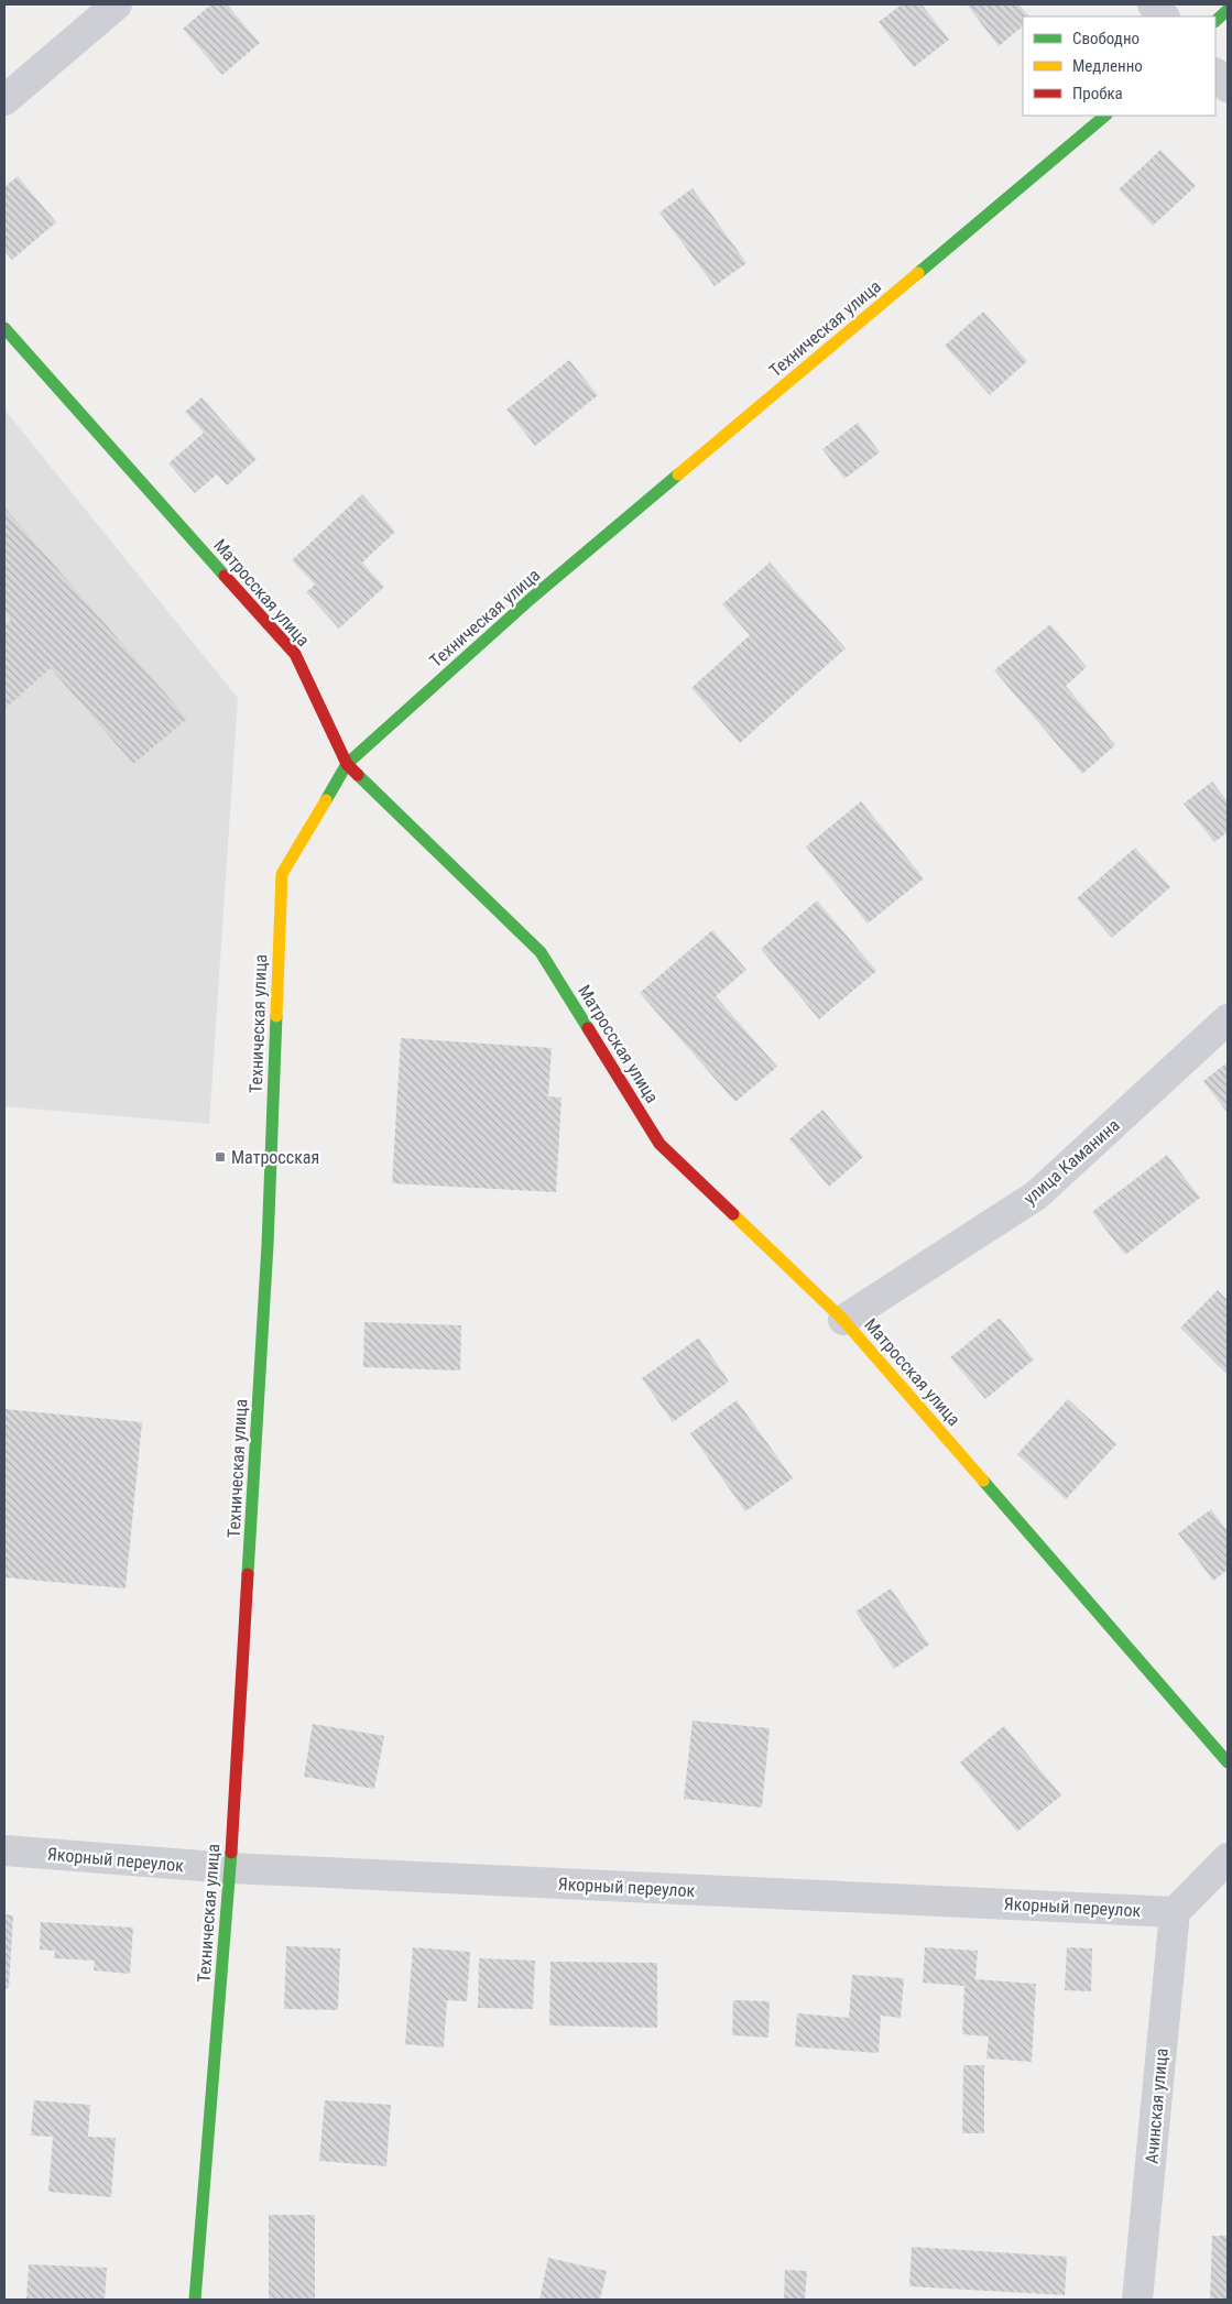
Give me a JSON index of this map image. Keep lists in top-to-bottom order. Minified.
{"streets":{"street":["Техническая улица","Матросская улица","улица Каманина","Якорный переулок","Ачинская улица"]},"crossings":[["Техническая улица","Матросская улица"],["Техническая улица","Якорный переулок"],["Матросская улица","улица Каманина"],["Якорный переулок","Ачинская улица"]],"places":{"transit":["Матросская"]},"legend":["Свободно","Медленно","Пробка"]}
